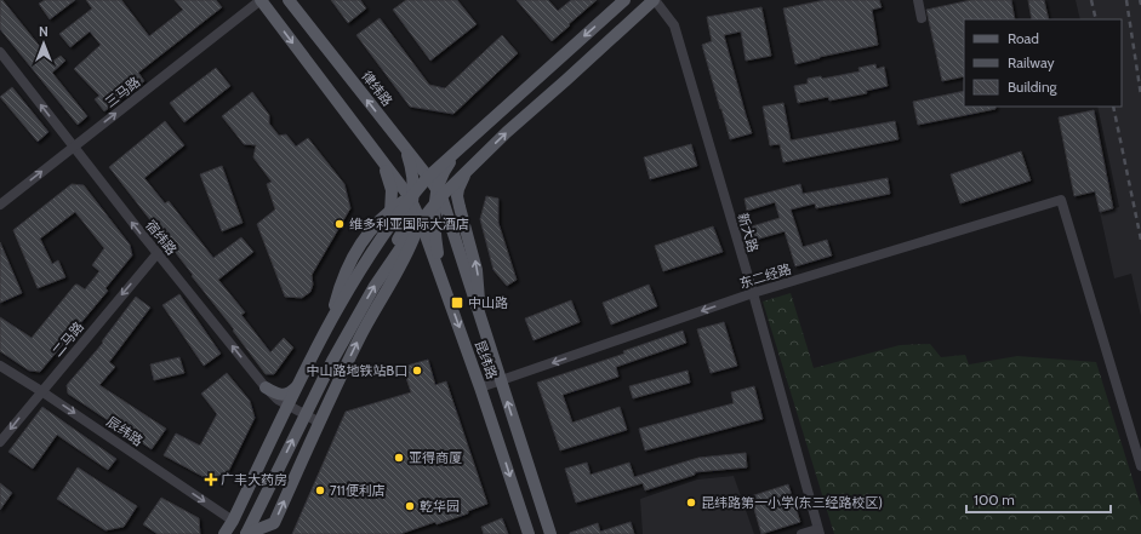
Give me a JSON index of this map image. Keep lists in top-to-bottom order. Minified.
{"streets":{"main road":["律纬路","昆纬路"],"street":["三马路","新大路","宿纬路","东二经路","二马路","辰纬路"]},"crossings":[["律纬路","昆纬路"],["三马路","宿纬路"],["新大路","东二经路"],["宿纬路","二马路"],["东二经路","昆纬路"],["二马路","辰纬路"]],"one_way":["三马路","宿纬路","二马路","辰纬路"],"places":{"other":["维多利亚国际大酒店","中山路地铁站B口","亚得商厦","711便利店","昆纬路第一小学(东三经路校区)","乾华园"],"transit":["中山路"],"health":["广丰大药房"]},"legend":["Road","Railway","Building"],"scale_bar":"100 m","north":"top"}
